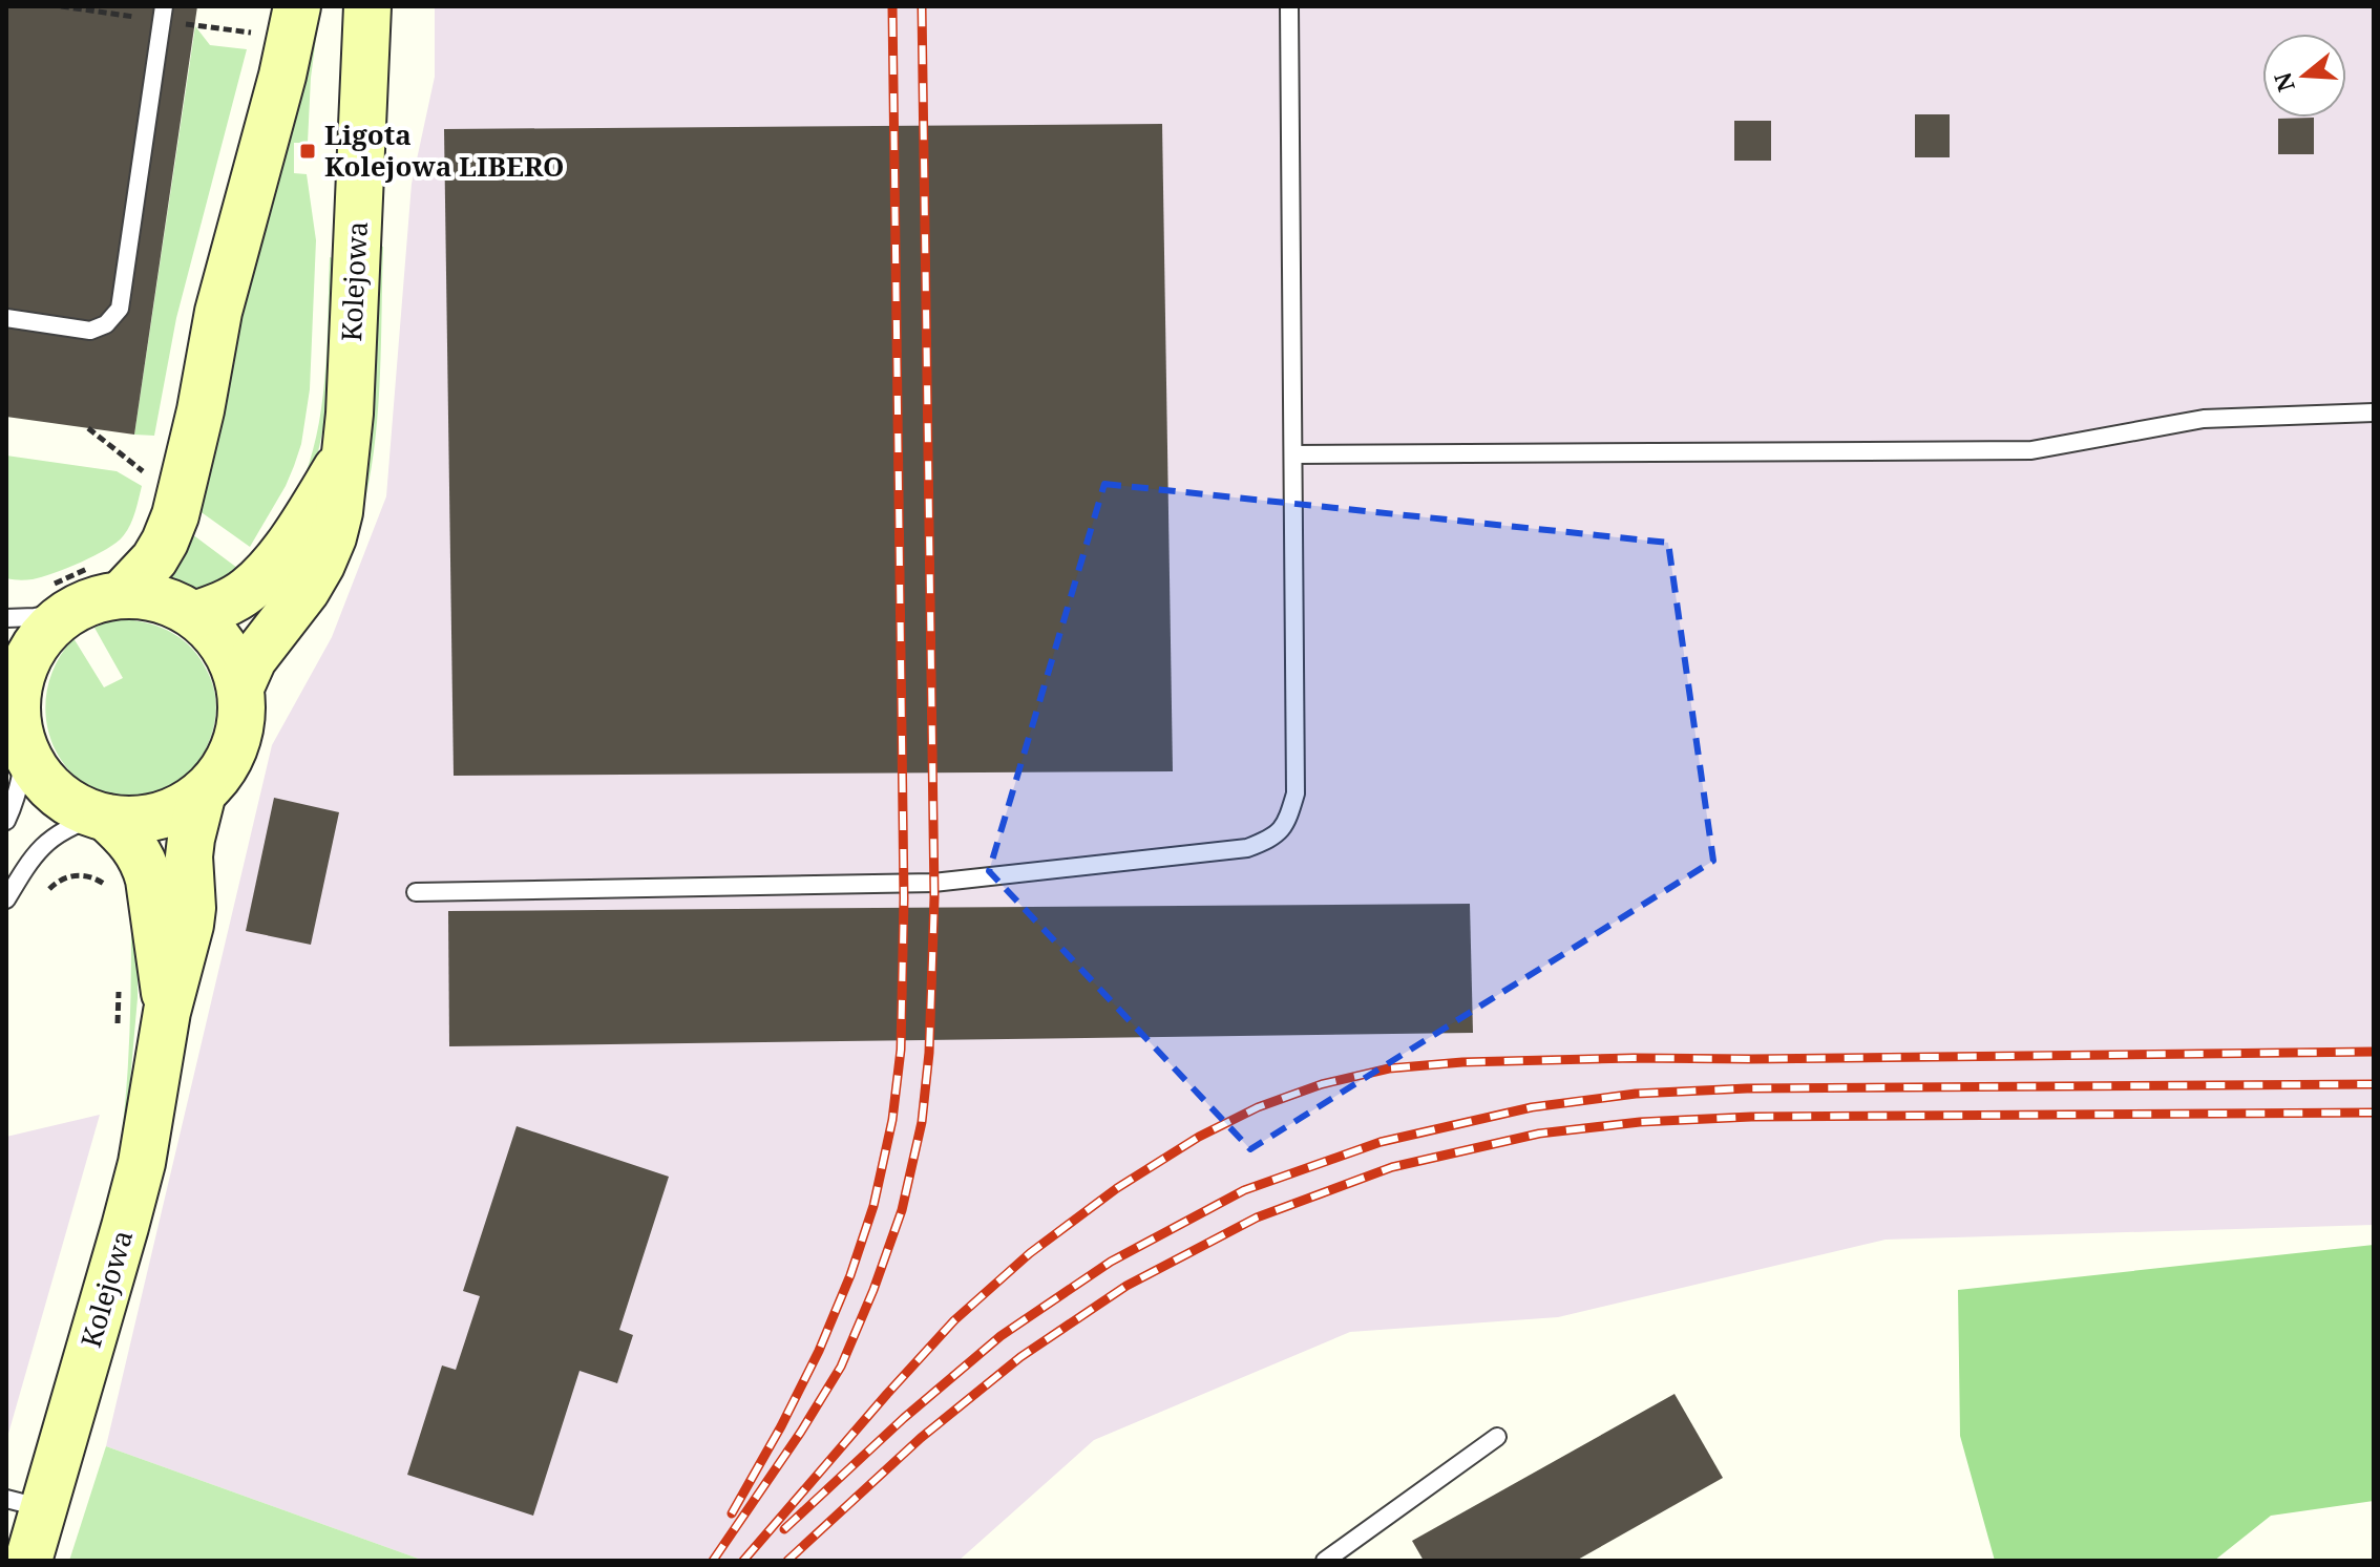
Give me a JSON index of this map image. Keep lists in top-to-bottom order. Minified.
{"streets":{"street":["Kolejowa"]},"places":{"transit":["Ligota Kolejowa LIBERO"]},"north":"left"}
